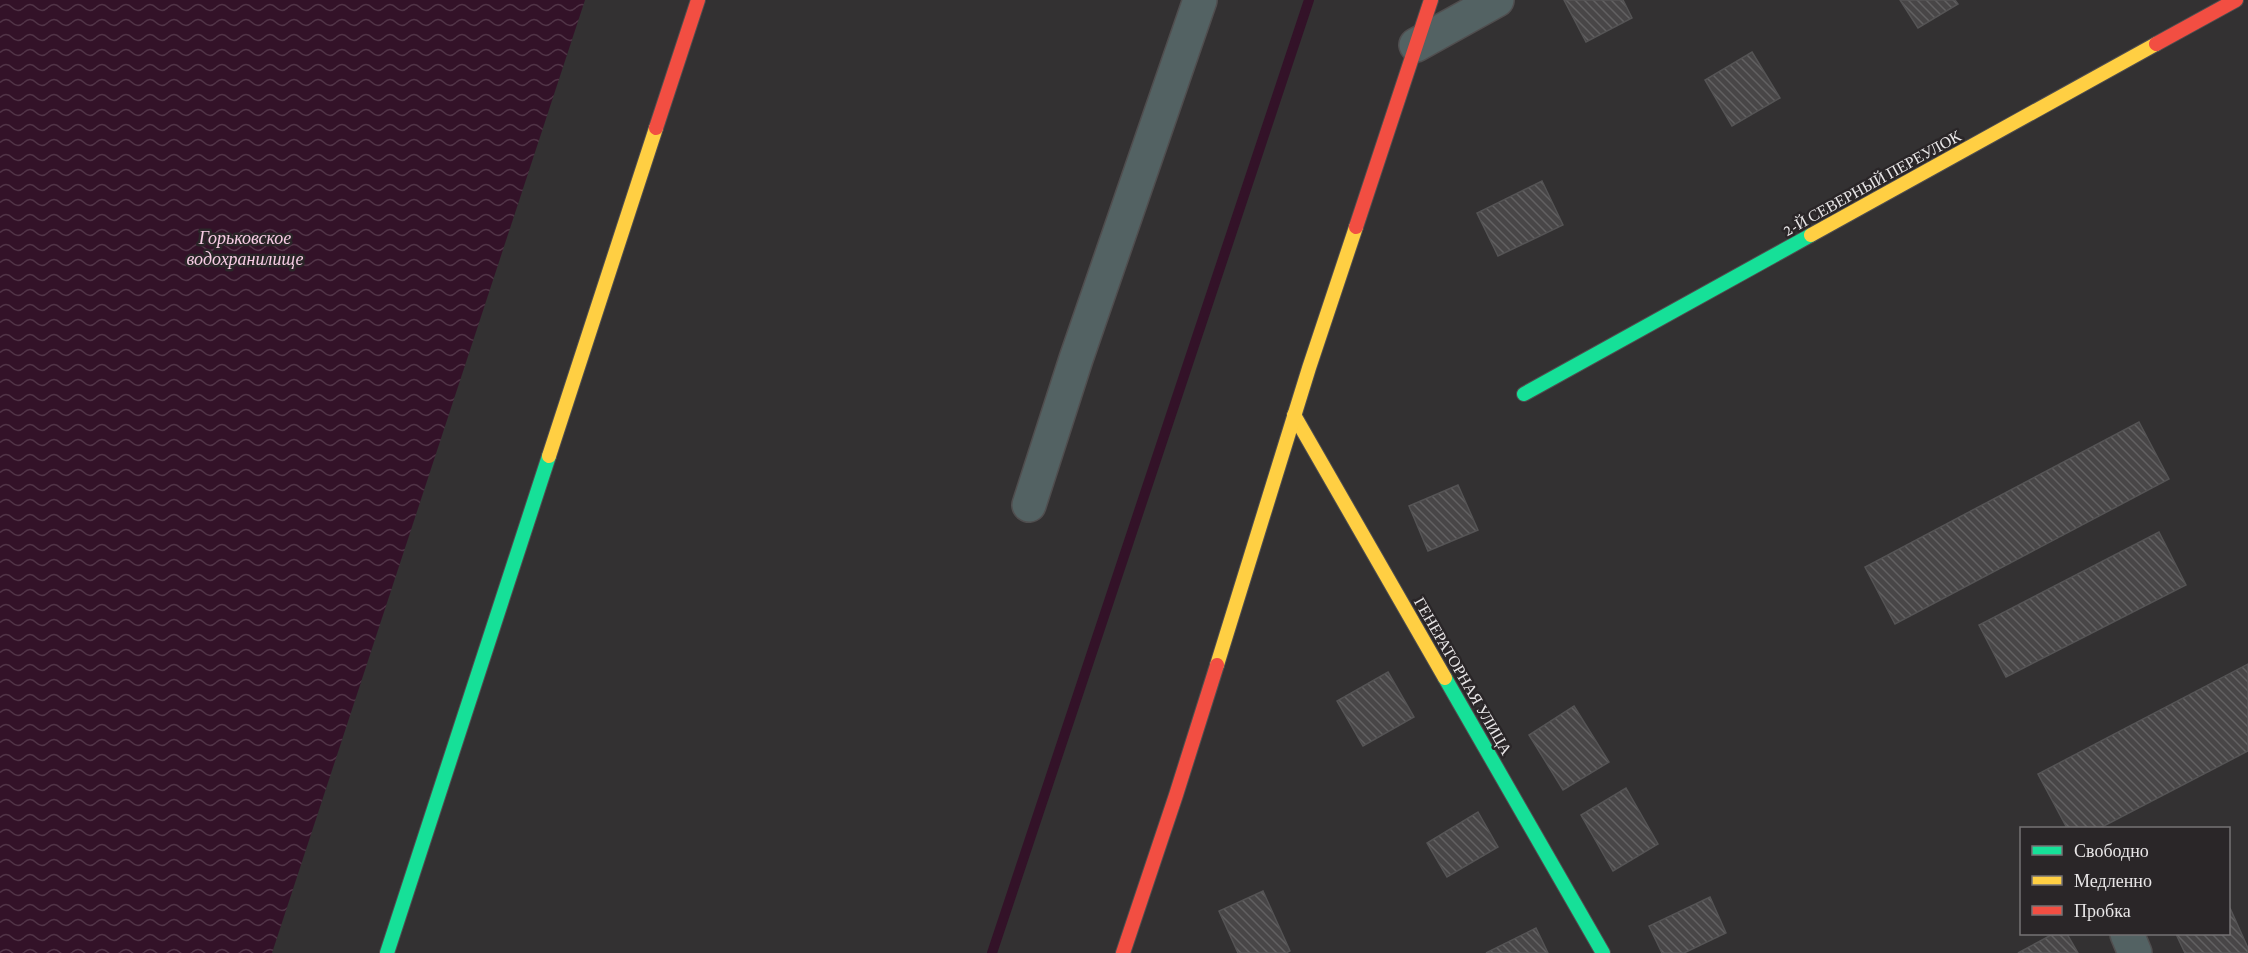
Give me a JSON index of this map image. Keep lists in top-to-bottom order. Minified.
{"streets":{"street":["2-Й СЕВЕРНЫЙ ПЕРЕУЛОК","ГЕНЕРАТОРНАЯ УЛИЦА"]},"water":["Горьковское водохранилище"],"legend":["Свободно","Медленно","Пробка"]}
